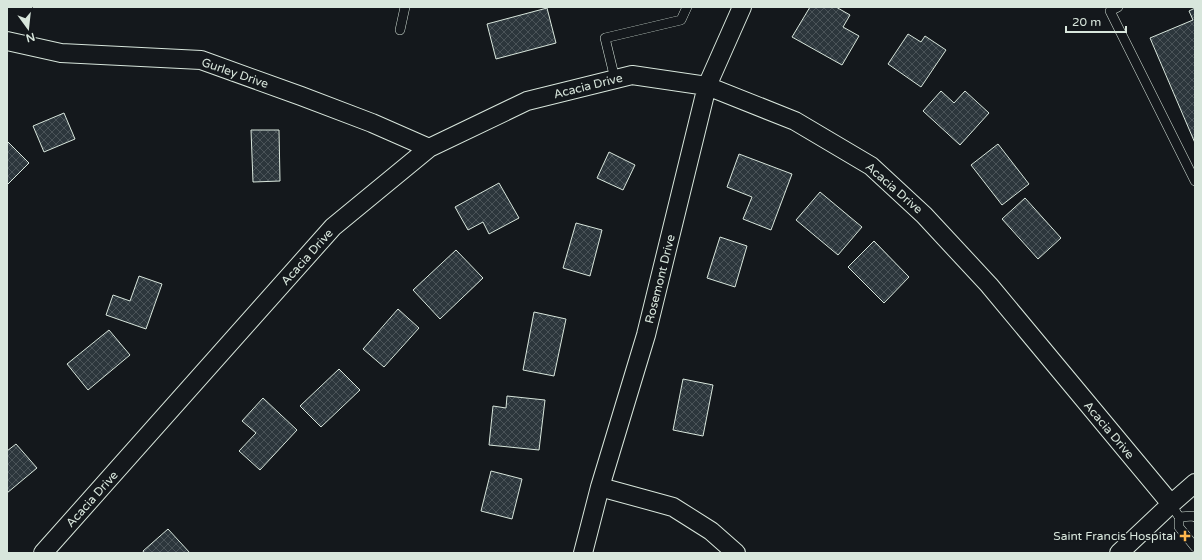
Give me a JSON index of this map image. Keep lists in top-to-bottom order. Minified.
{"streets":{"street":["Gurley Drive","Acacia Drive","Rosemont Drive"]},"crossings":[["Gurley Drive","Acacia Drive"],["Acacia Drive","Rosemont Drive"]],"places":{"health":["Saint Francis Hospital"]},"scale_bar":"20 m","north":"bottom"}
